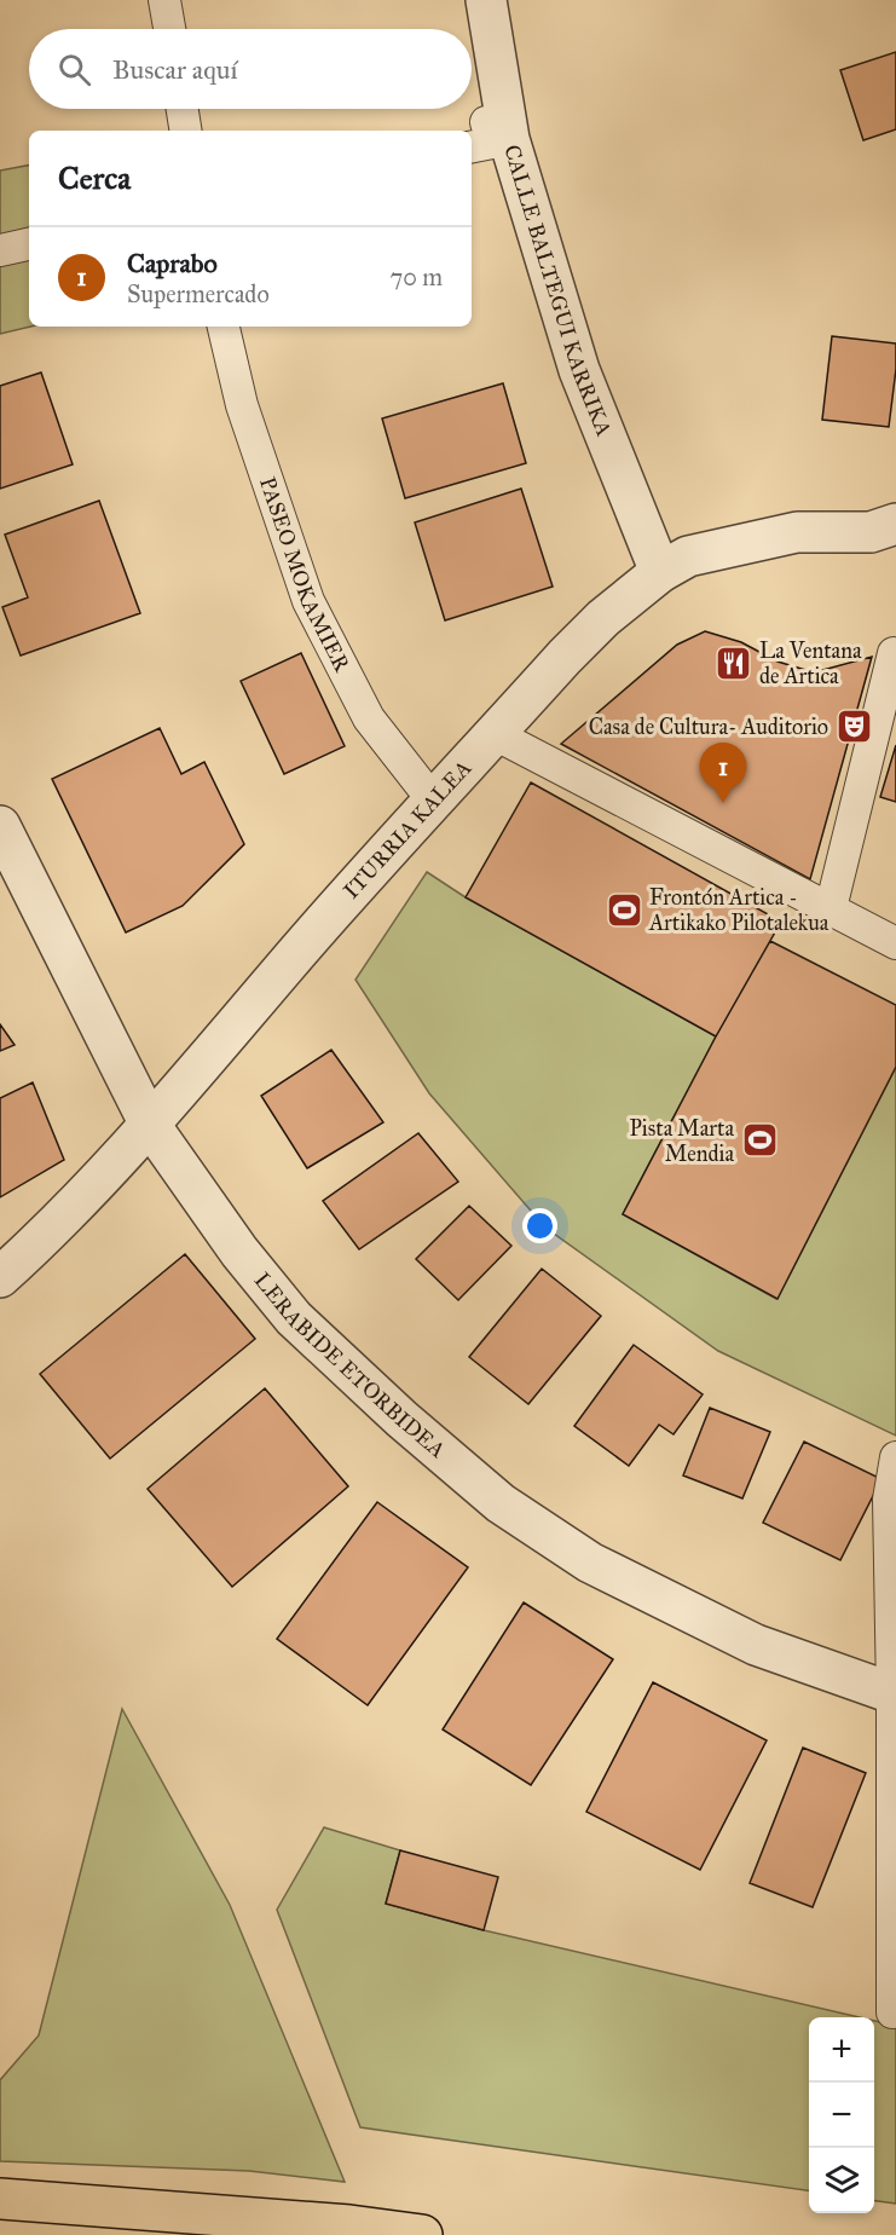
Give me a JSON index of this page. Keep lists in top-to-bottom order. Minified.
{"streets":{"street":["CALLE BALTEGUI KARRIKA","PASEO MOKAMIER","ITURRIA KALEA","LERABIDE ETORBIDEA"]},"crossings":[["CALLE BALTEGUI KARRIKA","ITURRIA KALEA"],["PASEO MOKAMIER","ITURRIA KALEA"],["ITURRIA KALEA","LERABIDE ETORBIDEA"]],"places":{"restaurant":["La Ventana de Artica"],"theatre":["Casa de Cultura- Auditorio"],"sports":["Frontón Artica - Artikako Pilotalekua","Pista Marta Mendia"]},"page":{"search":"Buscar aquí","heading":"Cerca","list":[{"mark":"1","name":"Caprabo","note":"Supermercado","value":"70 m"}],"pins":"1","map_buttons":["+","−"]}}
